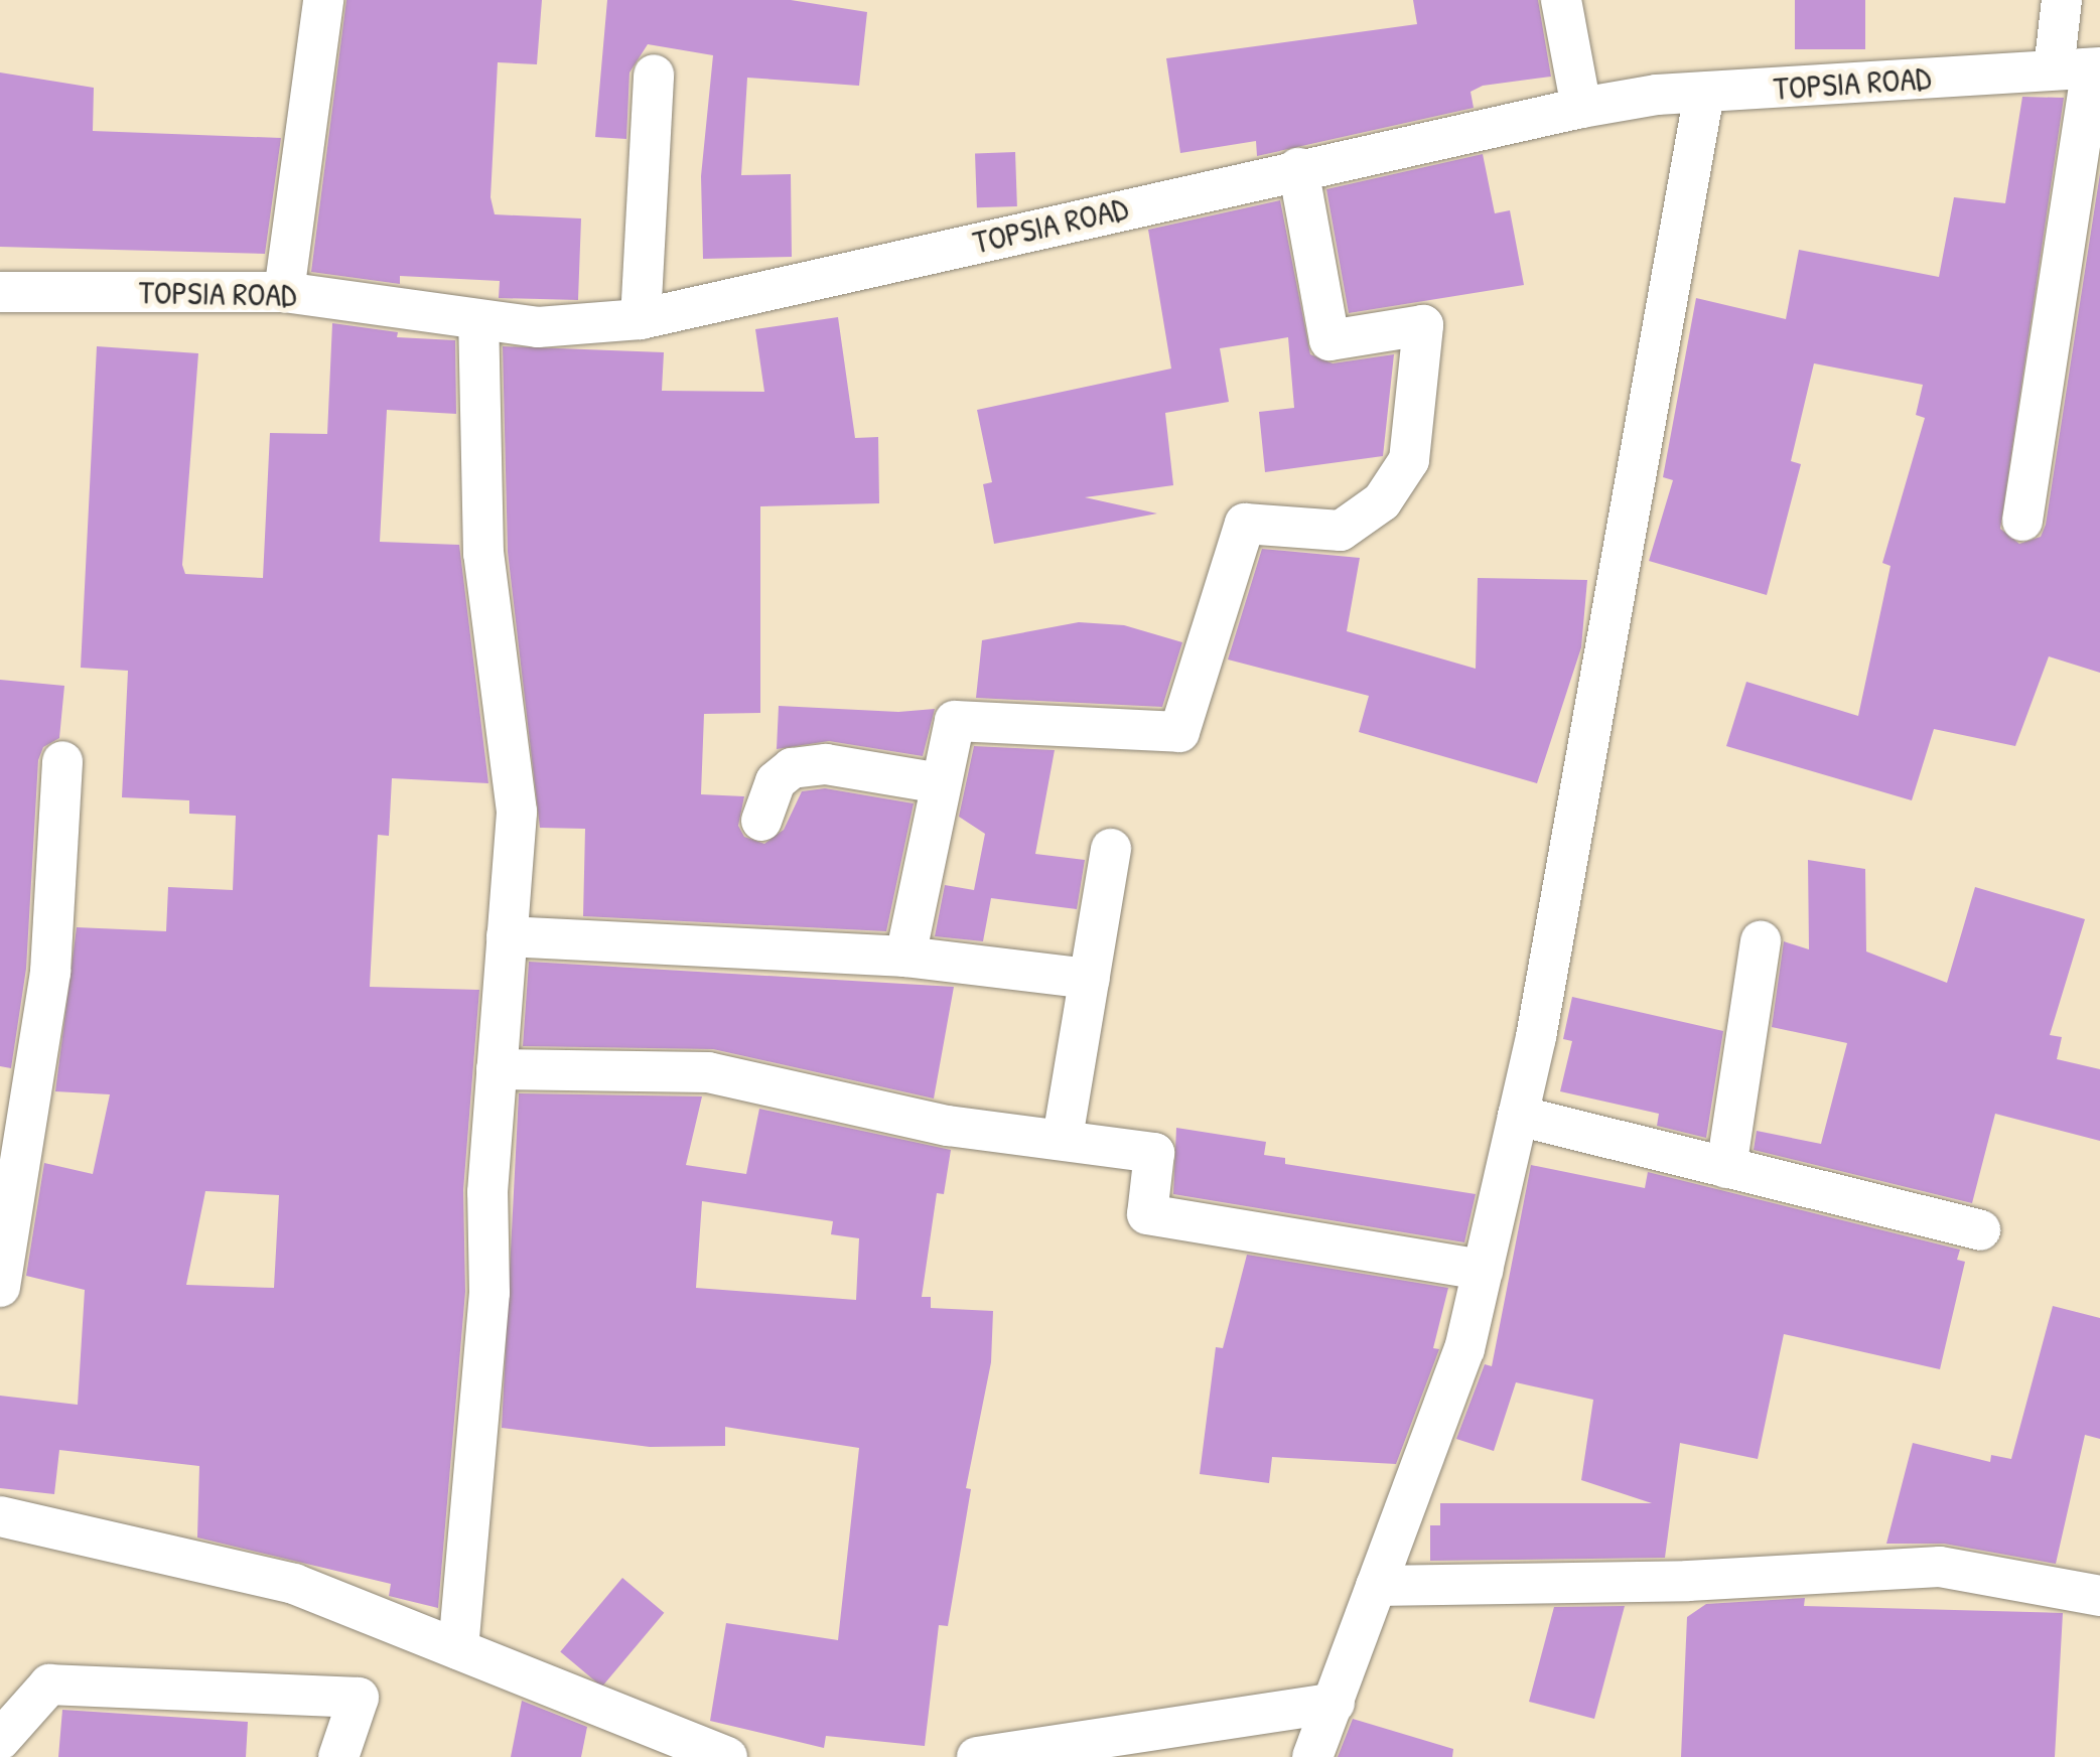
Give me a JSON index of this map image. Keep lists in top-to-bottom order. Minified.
{"streets":{"street":["TOPSIA ROAD"]}}
